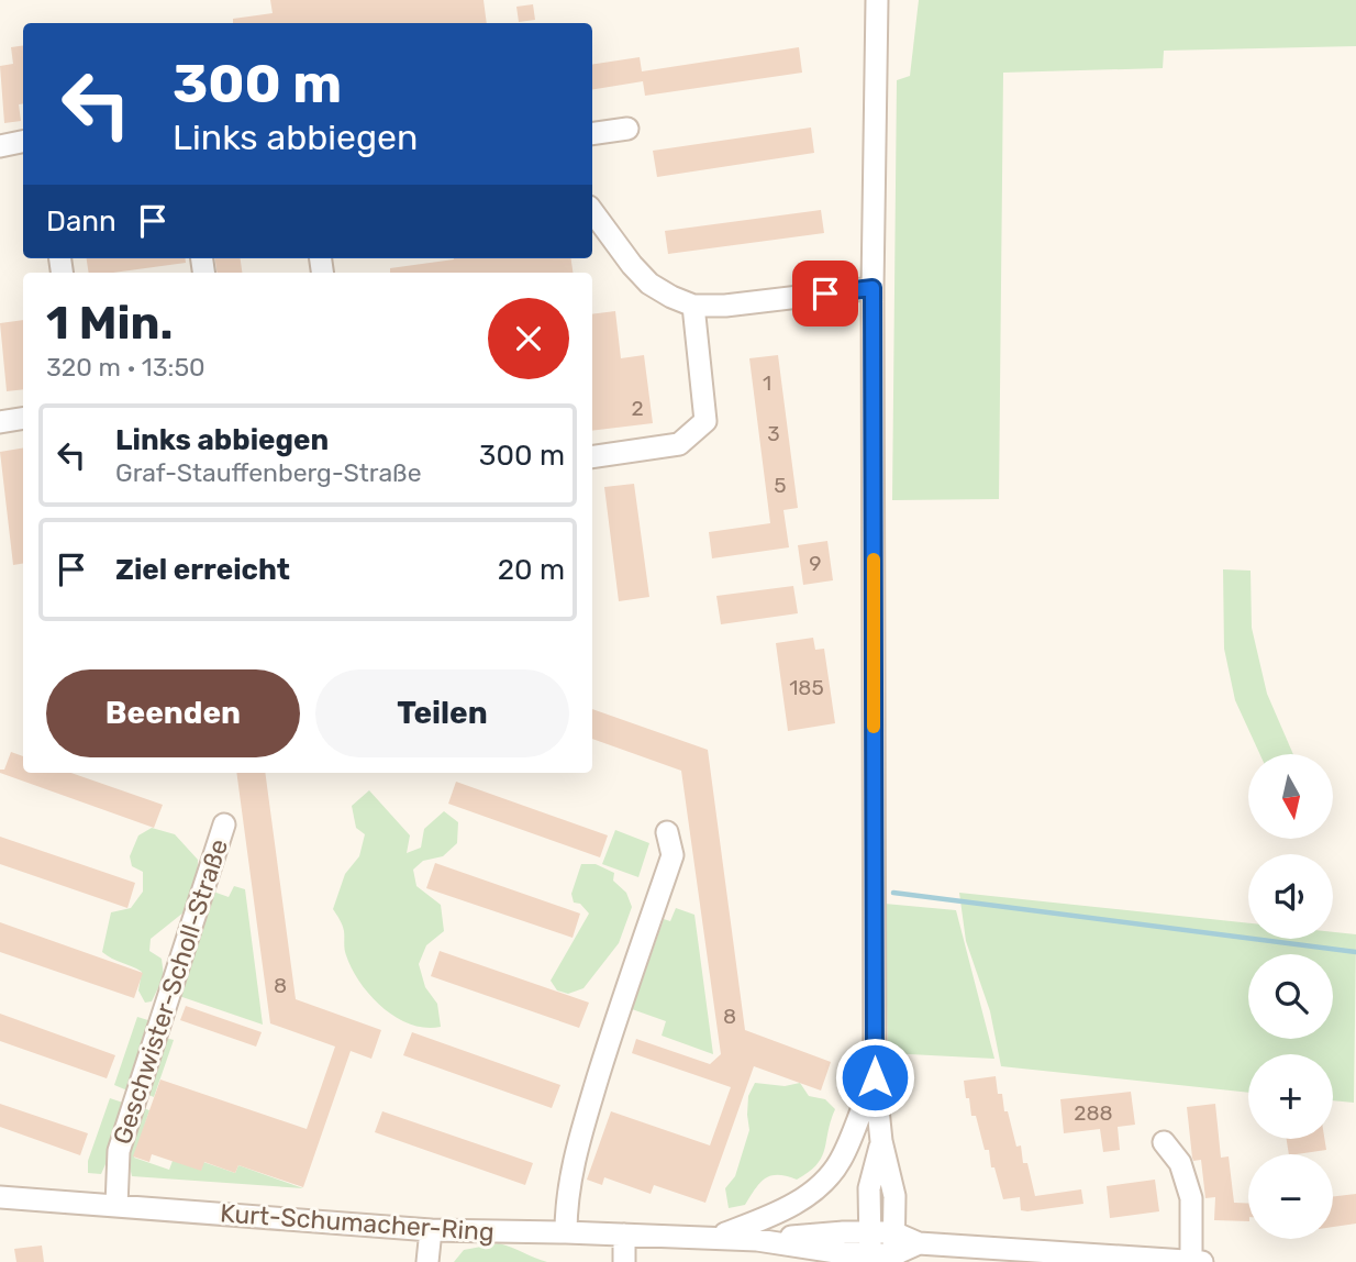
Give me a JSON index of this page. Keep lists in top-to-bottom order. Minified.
{"streets":{"street":["Geschwister-Scholl-Straße","Kurt-Schumacher-Ring"]},"crossings":[["Geschwister-Scholl-Straße","Kurt-Schumacher-Ring"]],"house_numbers":["1","2","3","5","9","185","8","8","288"],"north":"bottom","page":{"turn":["300 m","Links abbiegen"],"then":"Dann","heading":["1 Min.","320 m · 13:50"],"list":[{"name":"Links abbiegen","note":"Graf-Stauffenberg-Straße","value":"300 m"},{"name":"Ziel erreicht","value":"20 m"}],"buttons":["Beenden","Teilen"],"map_buttons":["+","−"]}}
